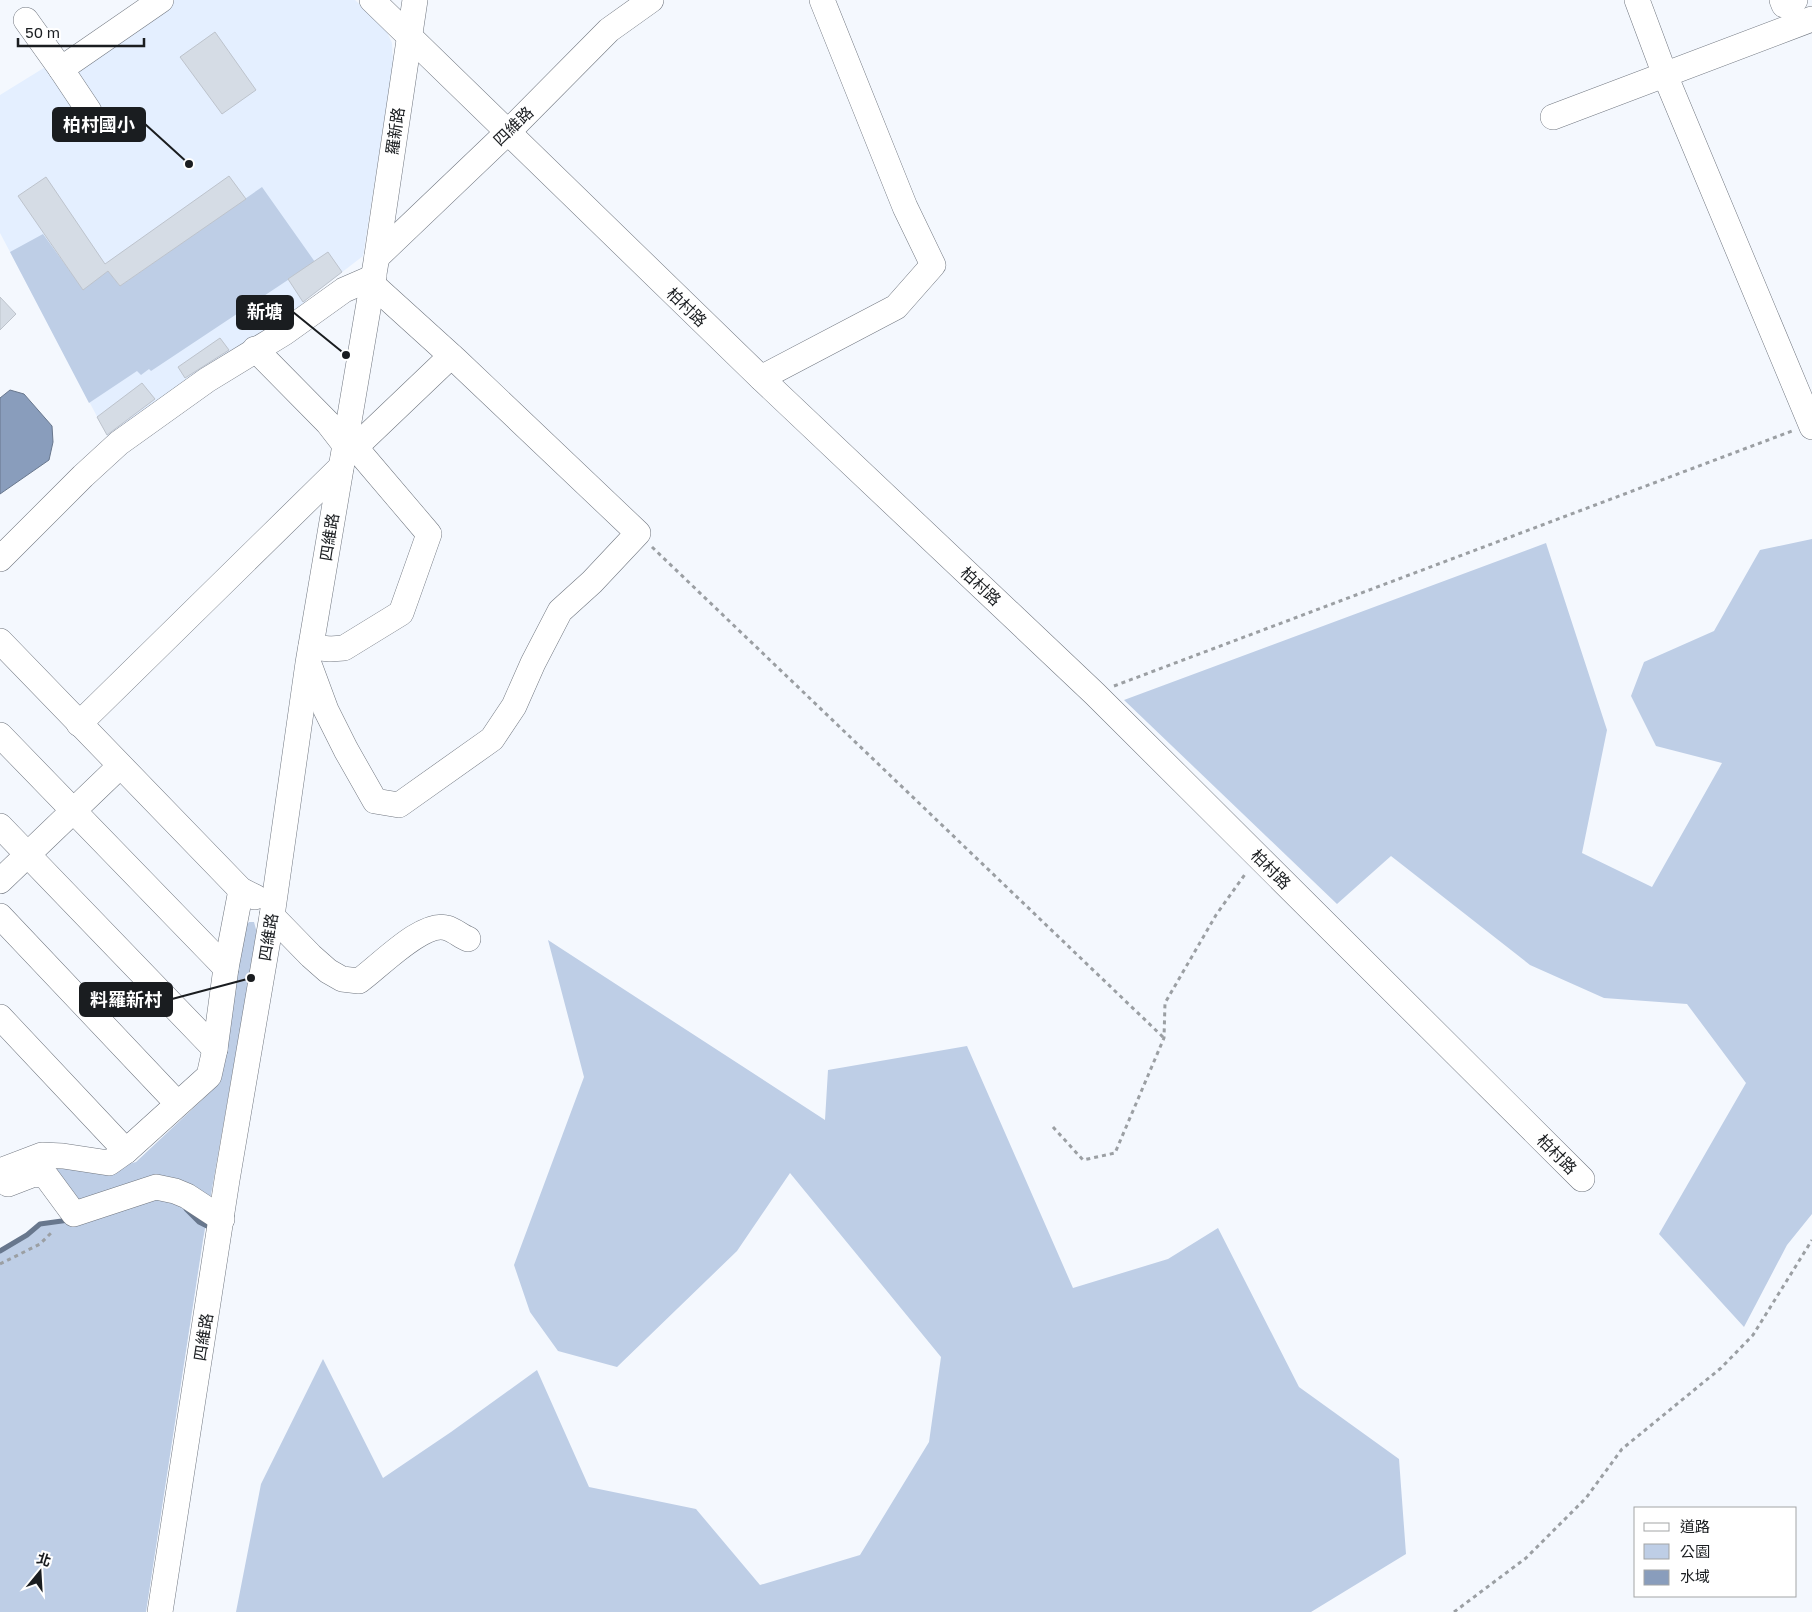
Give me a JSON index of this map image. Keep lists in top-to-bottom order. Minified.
{"streets":{"street":["四維路","羅新路","柏村路"]},"crossings":[["四維路","羅新路"],["四維路","柏村路"],["羅新路","柏村路"]],"places":["柏村國小","新塘","料羅新村"],"legend":["道路","公園","水域"],"scale_bar":"50 m","north":"top"}
